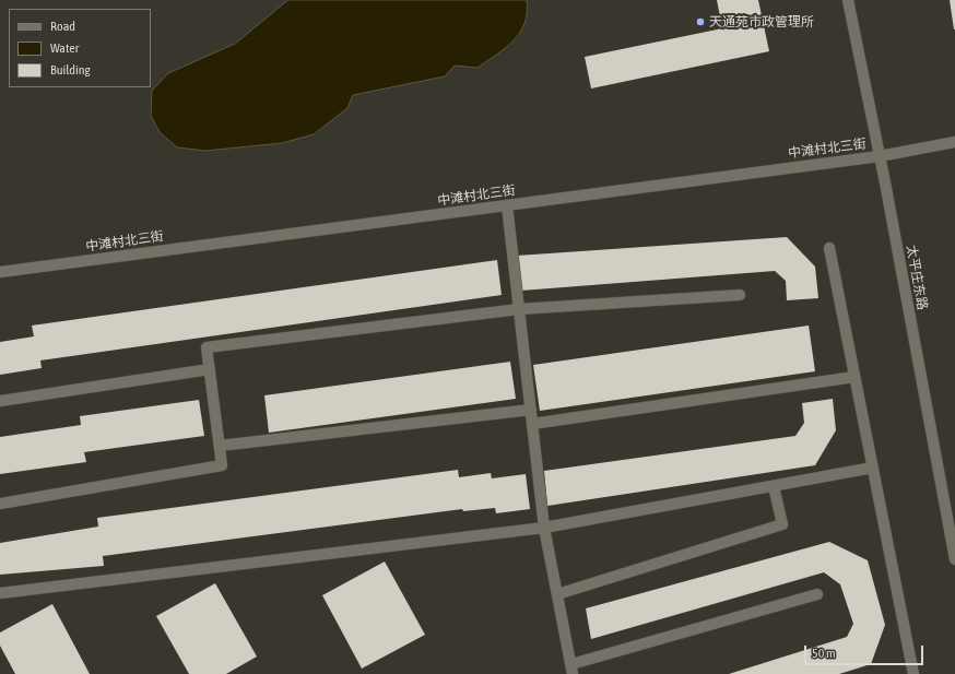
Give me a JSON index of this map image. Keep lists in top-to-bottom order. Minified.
{"streets":{"street":["中滩村北三街","太平庄东路"]},"crossings":[["中滩村北三街","太平庄东路"]],"places":["天通苑市政管理所"],"legend":["Road","Water","Building"],"scale_bar":"50 m"}
